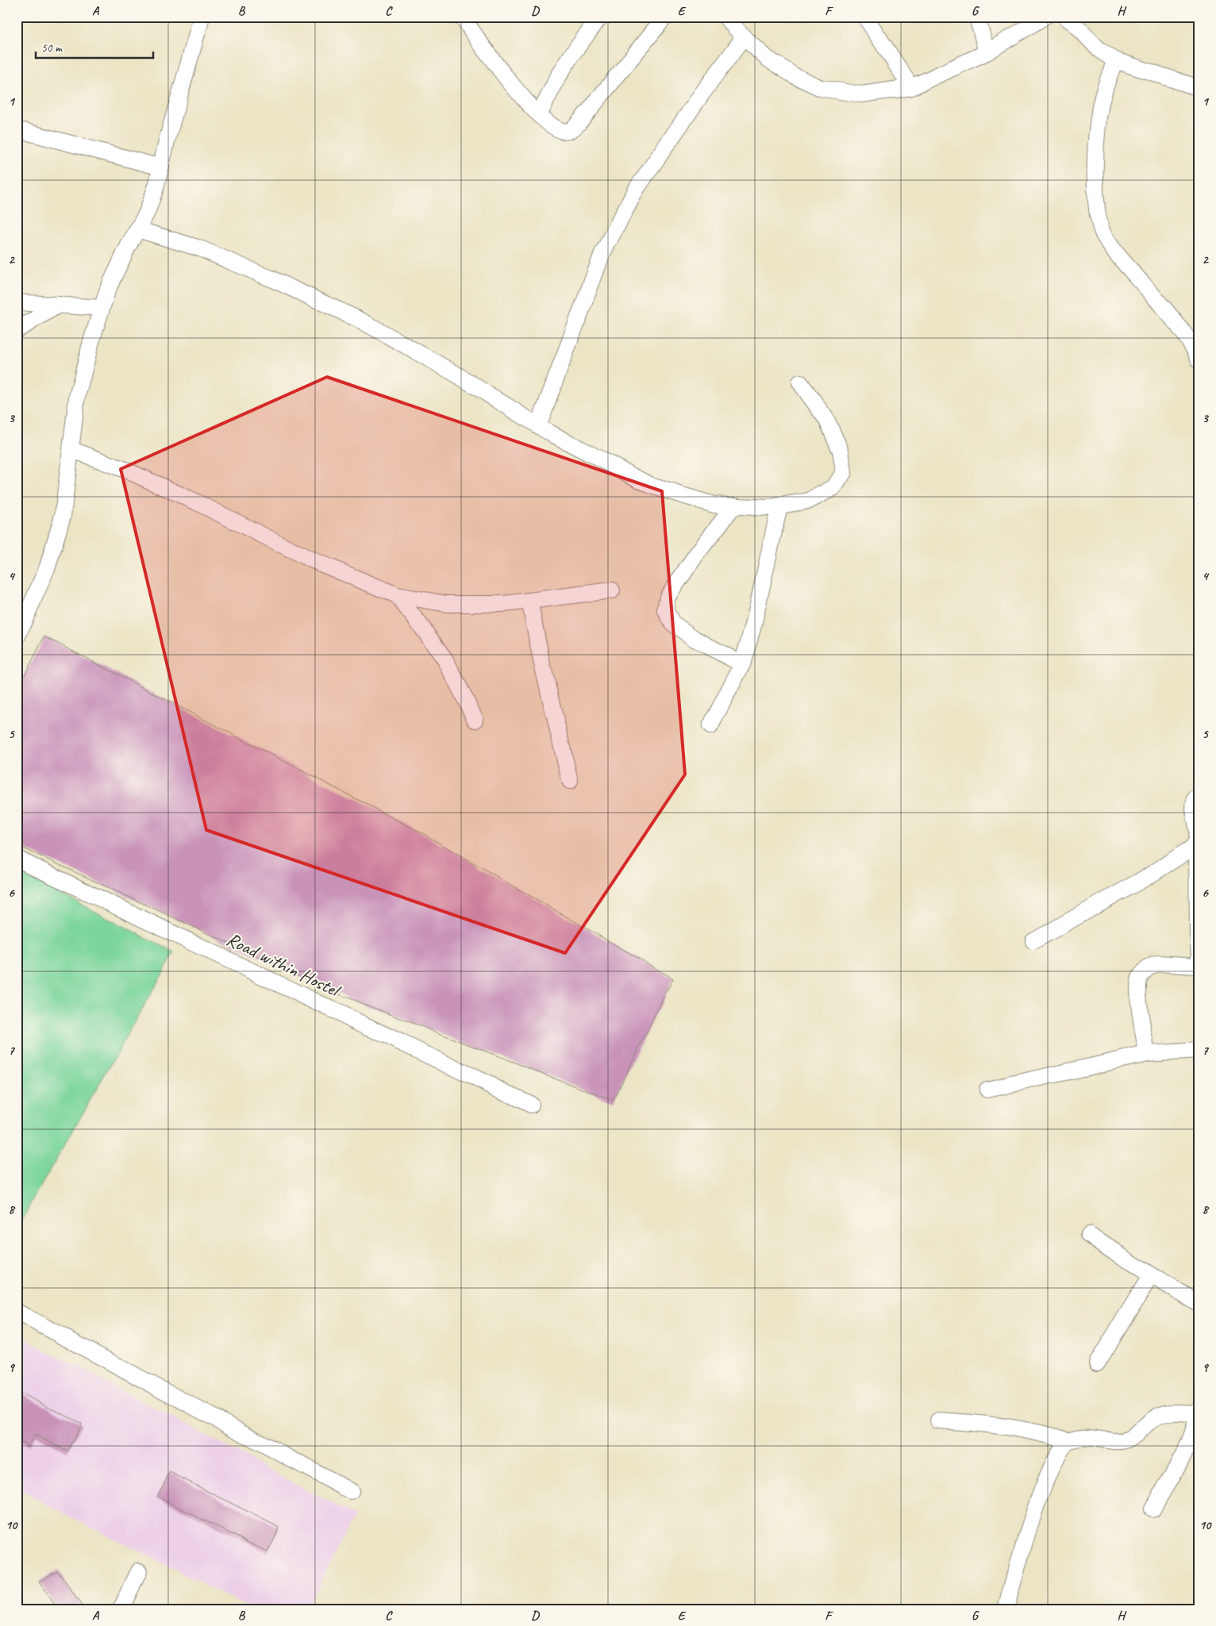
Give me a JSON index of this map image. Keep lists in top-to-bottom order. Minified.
{"streets":{"street":["Road within Hostel"]},"scale_bar":"50 m","grid":{"columns":["A","B","C","D","E","F","G","H"],"rows":["1","2","3","4","5","6","7","8","9","10"]}}
